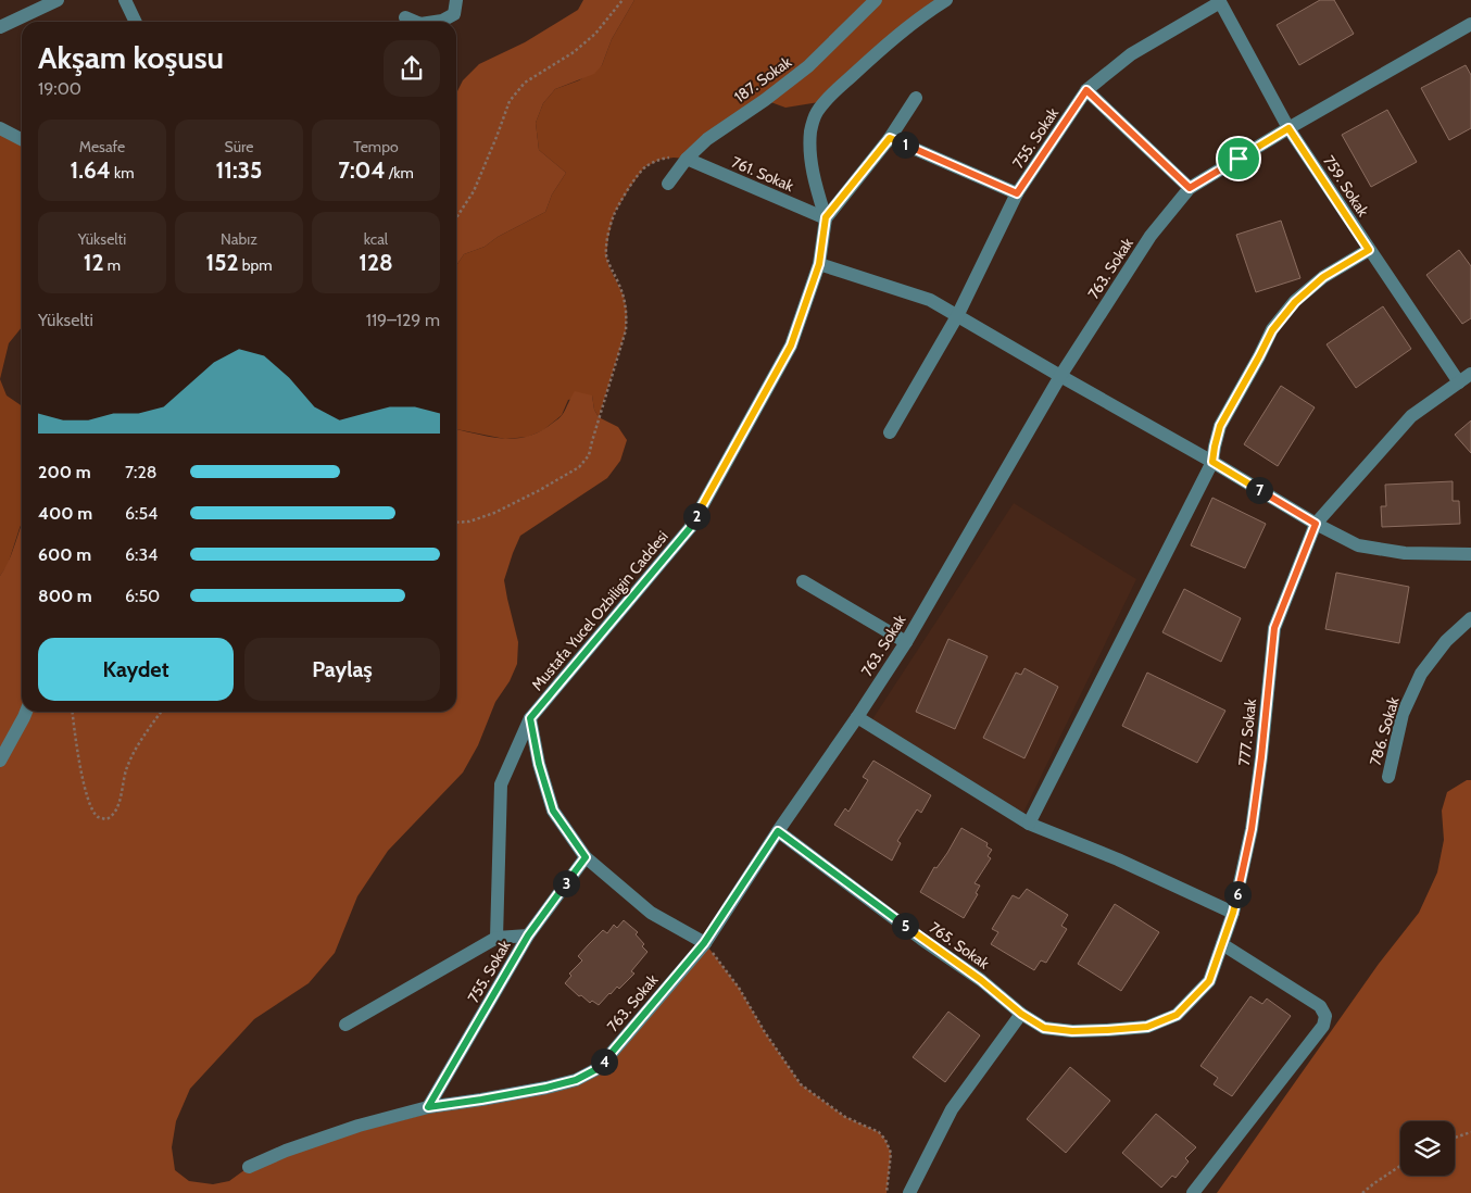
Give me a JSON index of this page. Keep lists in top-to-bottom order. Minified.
{"streets":{"street":["187. Sokak","755. Sokak","761. Sokak","759. Sokak","763. Sokak","Mustafa Yucel Ozbiligin Caddesi","786. Sokak","777. Sokak","765. Sokak"]},"crossings":[["187. Sokak","761. Sokak"],["755. Sokak","759. Sokak"],["755. Sokak","763. Sokak"],["761. Sokak","Mustafa Yucel Ozbiligin Caddesi"],["759. Sokak","763. Sokak"],["759. Sokak","777. Sokak"],["763. Sokak","765. Sokak"],["777. Sokak","765. Sokak"]],"page":{"heading":["Akşam koşusu","19:00"],"stats":[["Mesafe","1.64 km"],["Süre","11:35"],["Tempo","7:04 /km"],["Yükselti","12 m"],["Nabız","152 bpm"],["kcal","128"]],"pins":["1","7","2","3","6","5","4"],"chart":["Yükselti","119–129 m"],"list":[{"name":"200 m","note":"7:28"},{"name":"400 m","note":"6:54"},{"name":"600 m","note":"6:34"},{"name":"800 m","note":"6:50"}],"buttons":["Kaydet","Paylaş"]}}
